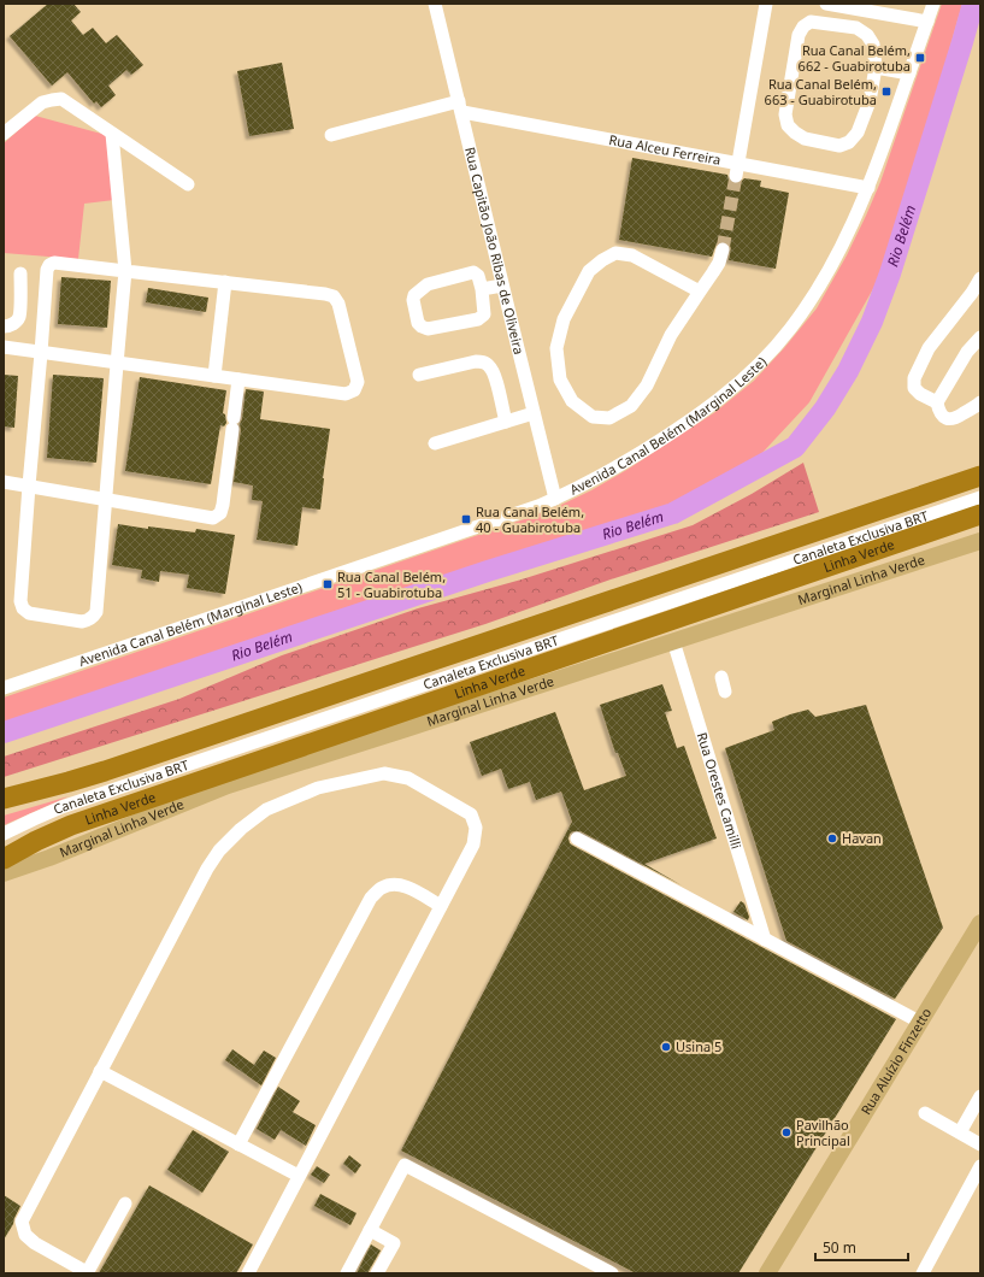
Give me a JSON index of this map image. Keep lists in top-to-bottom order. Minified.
{"streets":{"highway":["Linha Verde"],"main road":["Marginal Linha Verde","Rua Aluízio Finzetto"],"street":["Rua Alceu Ferreira","Rua Capitão João Ribas de Oliveira","Avenida Canal Belém (Marginal Leste)","Canaleta Exclusiva BRT","Rua Orestes Camilli"]},"crossings":[["Rua Alceu Ferreira","Rua Capitão João Ribas de Oliveira"],["Rua Alceu Ferreira","Avenida Canal Belém (Marginal Leste)"],["Rua Capitão João Ribas de Oliveira","Avenida Canal Belém (Marginal Leste)"],["Marginal Linha Verde","Rua Orestes Camilli"]],"water":["Rio Belém"],"places":{"transit":["Rua Canal Belém, 662 - Guabirotuba","Rua Canal Belém, 663 - Guabirotuba","Rua Canal Belém, 40 - Guabirotuba","Rua Canal Belém, 51 - Guabirotuba"],"other":["Havan","Usina 5","Pavilhão Principal"]},"scale_bar":"50 m"}
